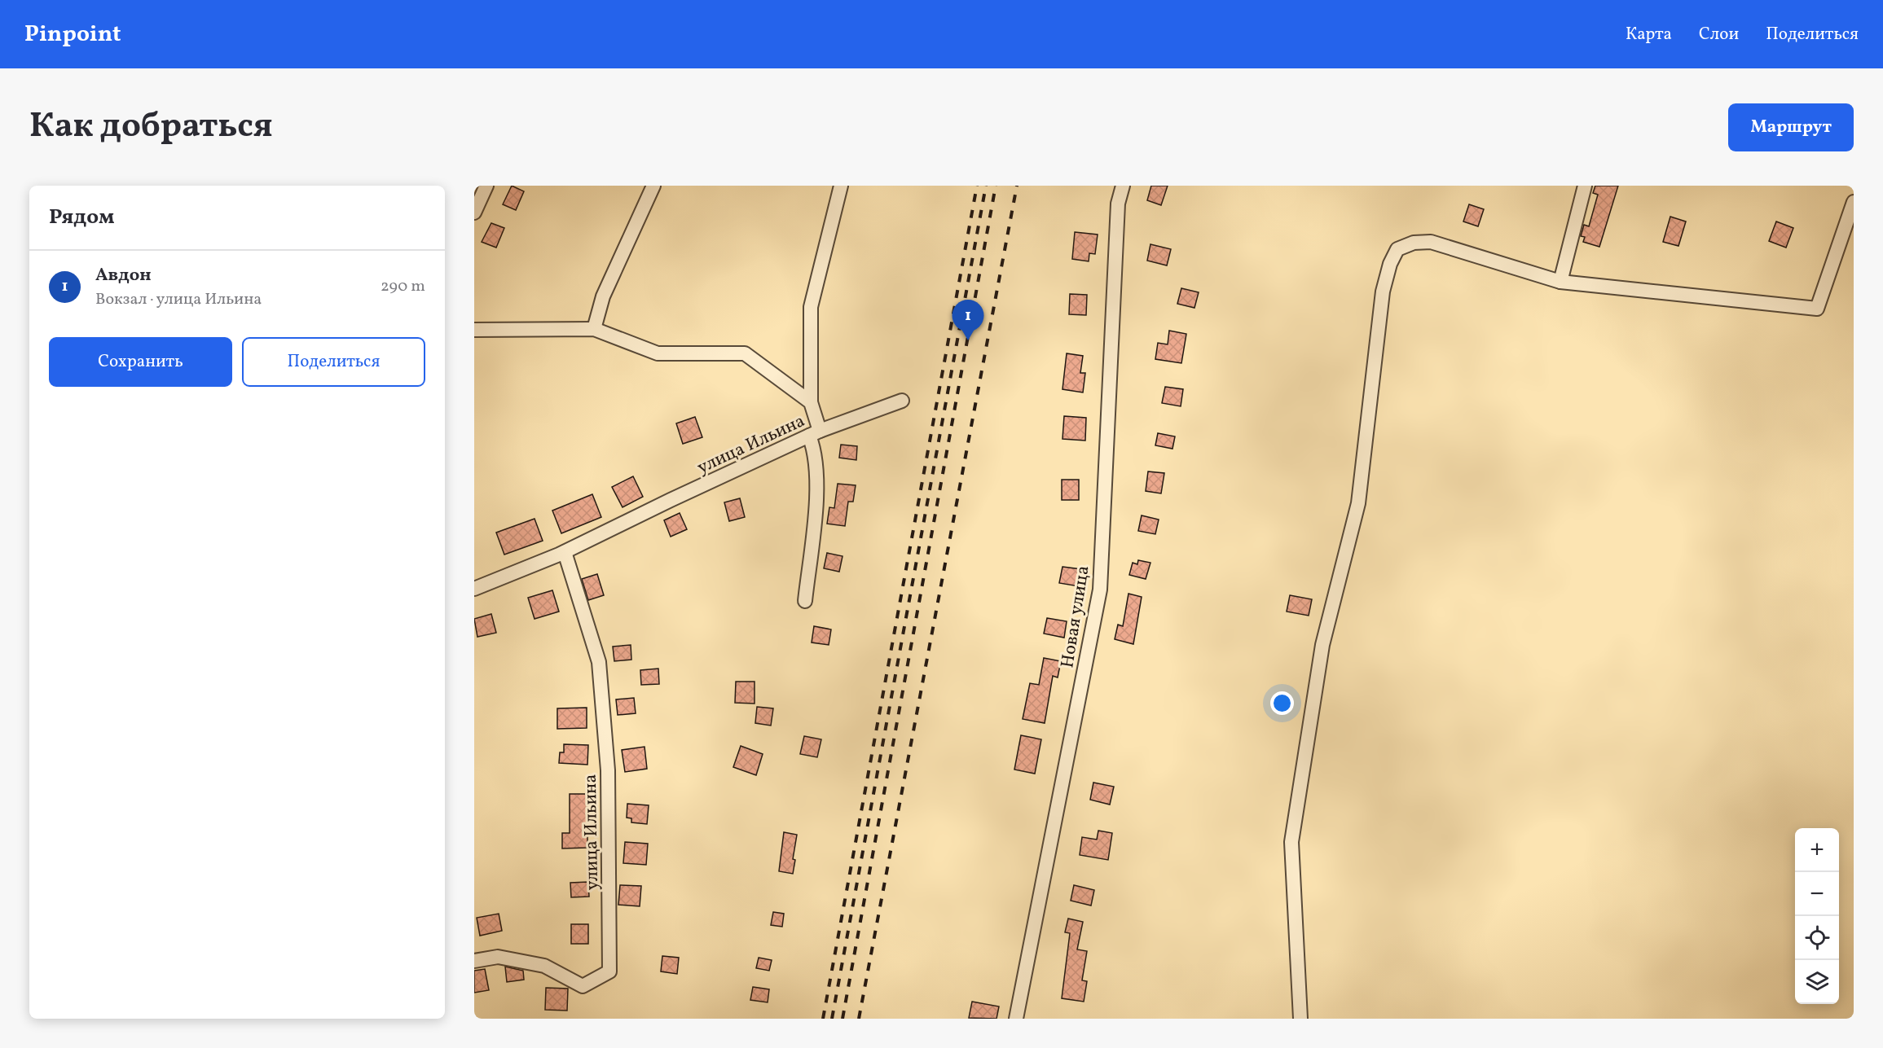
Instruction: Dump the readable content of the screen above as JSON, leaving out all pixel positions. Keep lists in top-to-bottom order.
{
  "streets": {
    "street": ["улица Ильина", "Новая улица"]
  },
  "page": {
    "header": "Pinpoint",
    "nav": ["Карта", "Слои", "Поделиться"],
    "title": "Как добраться",
    "buttons": [
      "Маршрут",
      ["Сохранить", "Поделиться"]
    ],
    "heading": "Рядом",
    "list": [
      {
        "mark": "1",
        "name": "Авдон",
        "note": "Вокзал · улица Ильина",
        "value": "290 m"
      }
    ],
    "pins": "1",
    "map_buttons": ["+", "−"]
  }
}
